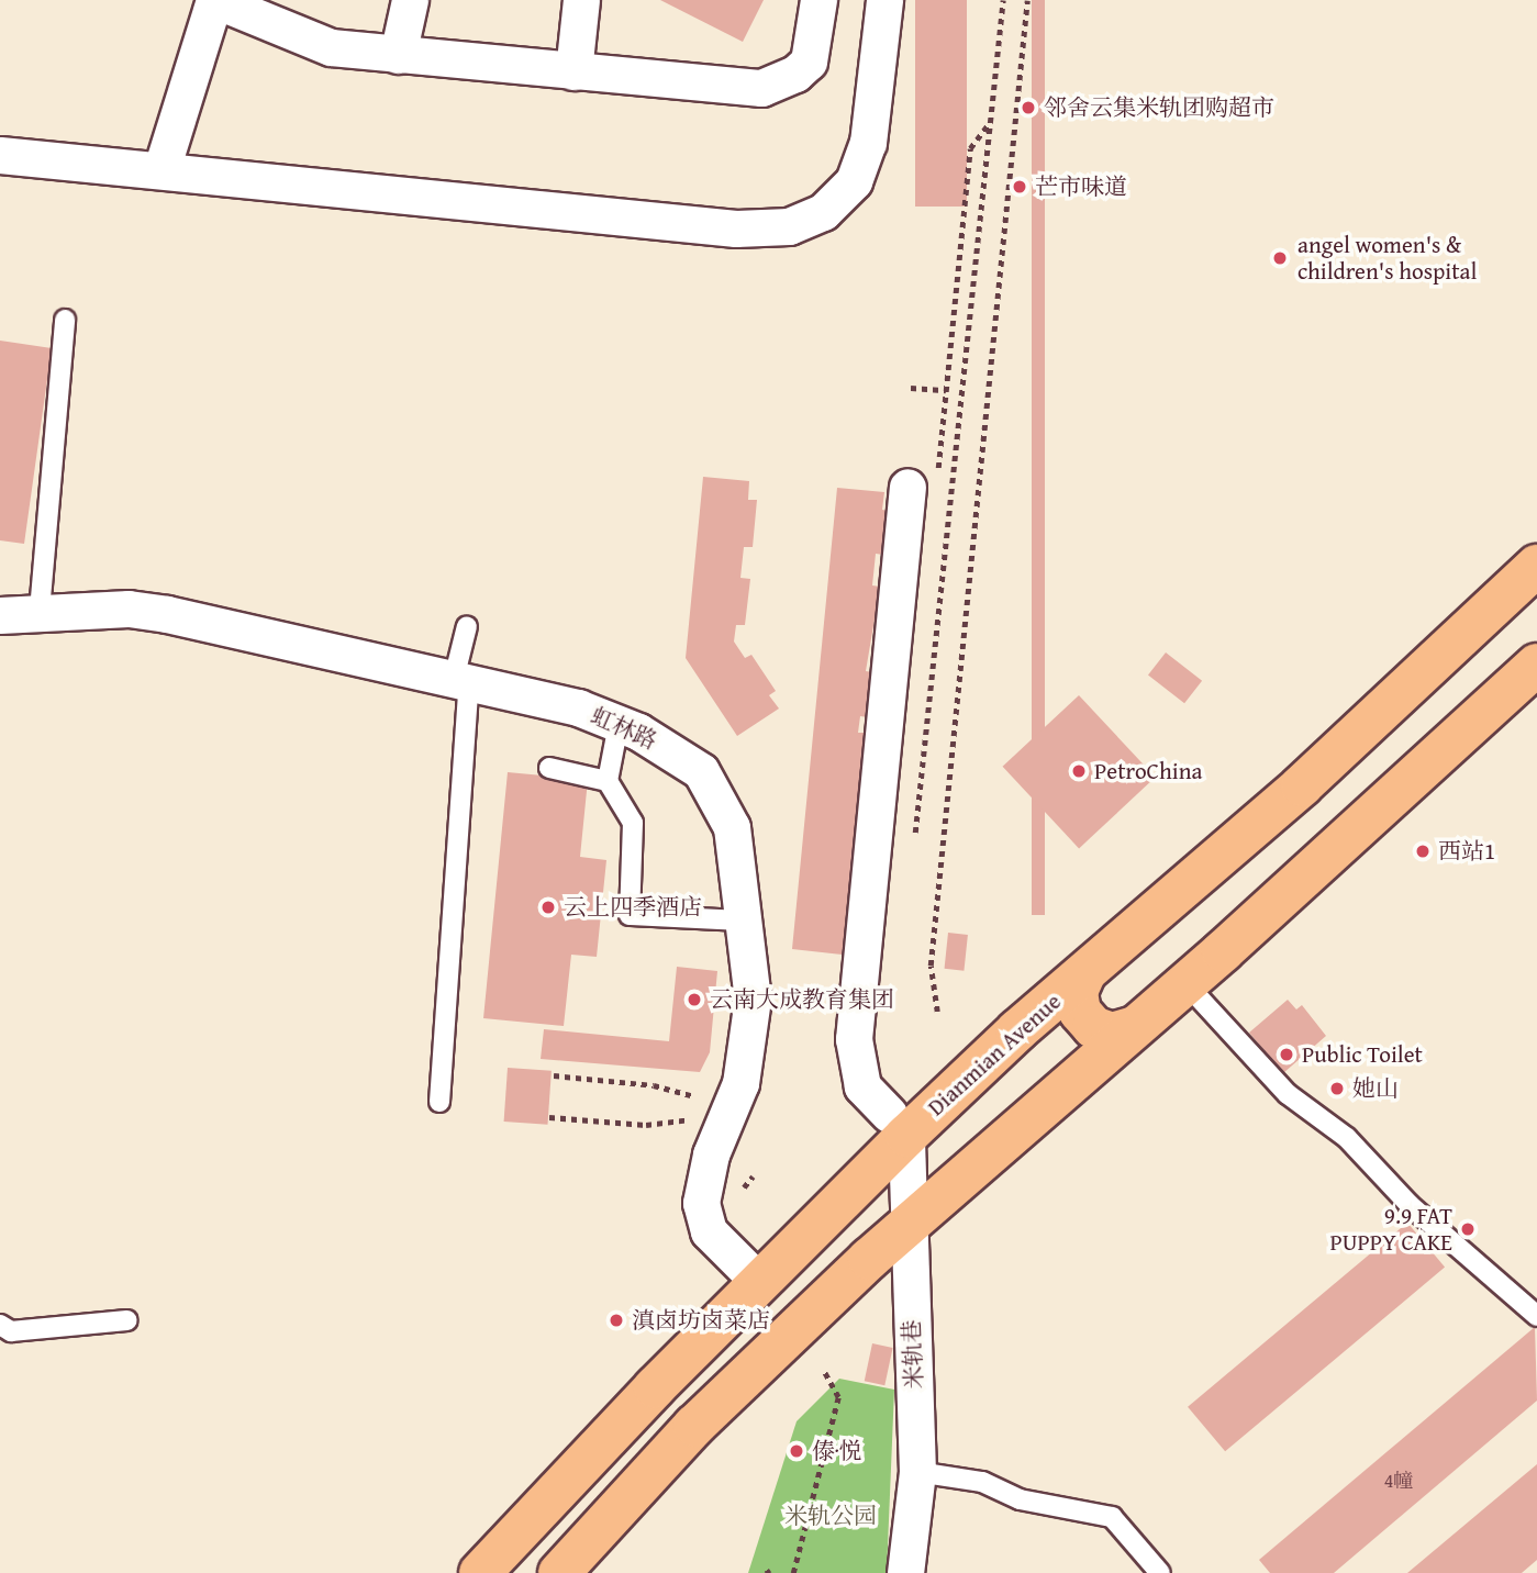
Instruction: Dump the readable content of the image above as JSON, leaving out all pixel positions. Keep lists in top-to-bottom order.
{
  "streets": {
    "main road": ["Dianmian Avenue"],
    "street": ["虹林路", "米轨巷"]
  },
  "crossings": [
    ["虹林路", "Dianmian Avenue"],
    ["Dianmian Avenue", "米轨巷"]
  ],
  "parks": ["米轨公园"],
  "places": [
    "邻舍云集米轨团购超市",
    "芒市味道",
    "angel women's & children's hospital",
    "PetroChina",
    "西站1",
    "云上四季酒店",
    "云南大成教育集团",
    "Public Toilet",
    "她山",
    "9.9 FAT PUPPY CAKE",
    "滇卤坊卤菜店",
    "傣·悦"
  ],
  "house_numbers": ["4幢"]
}
